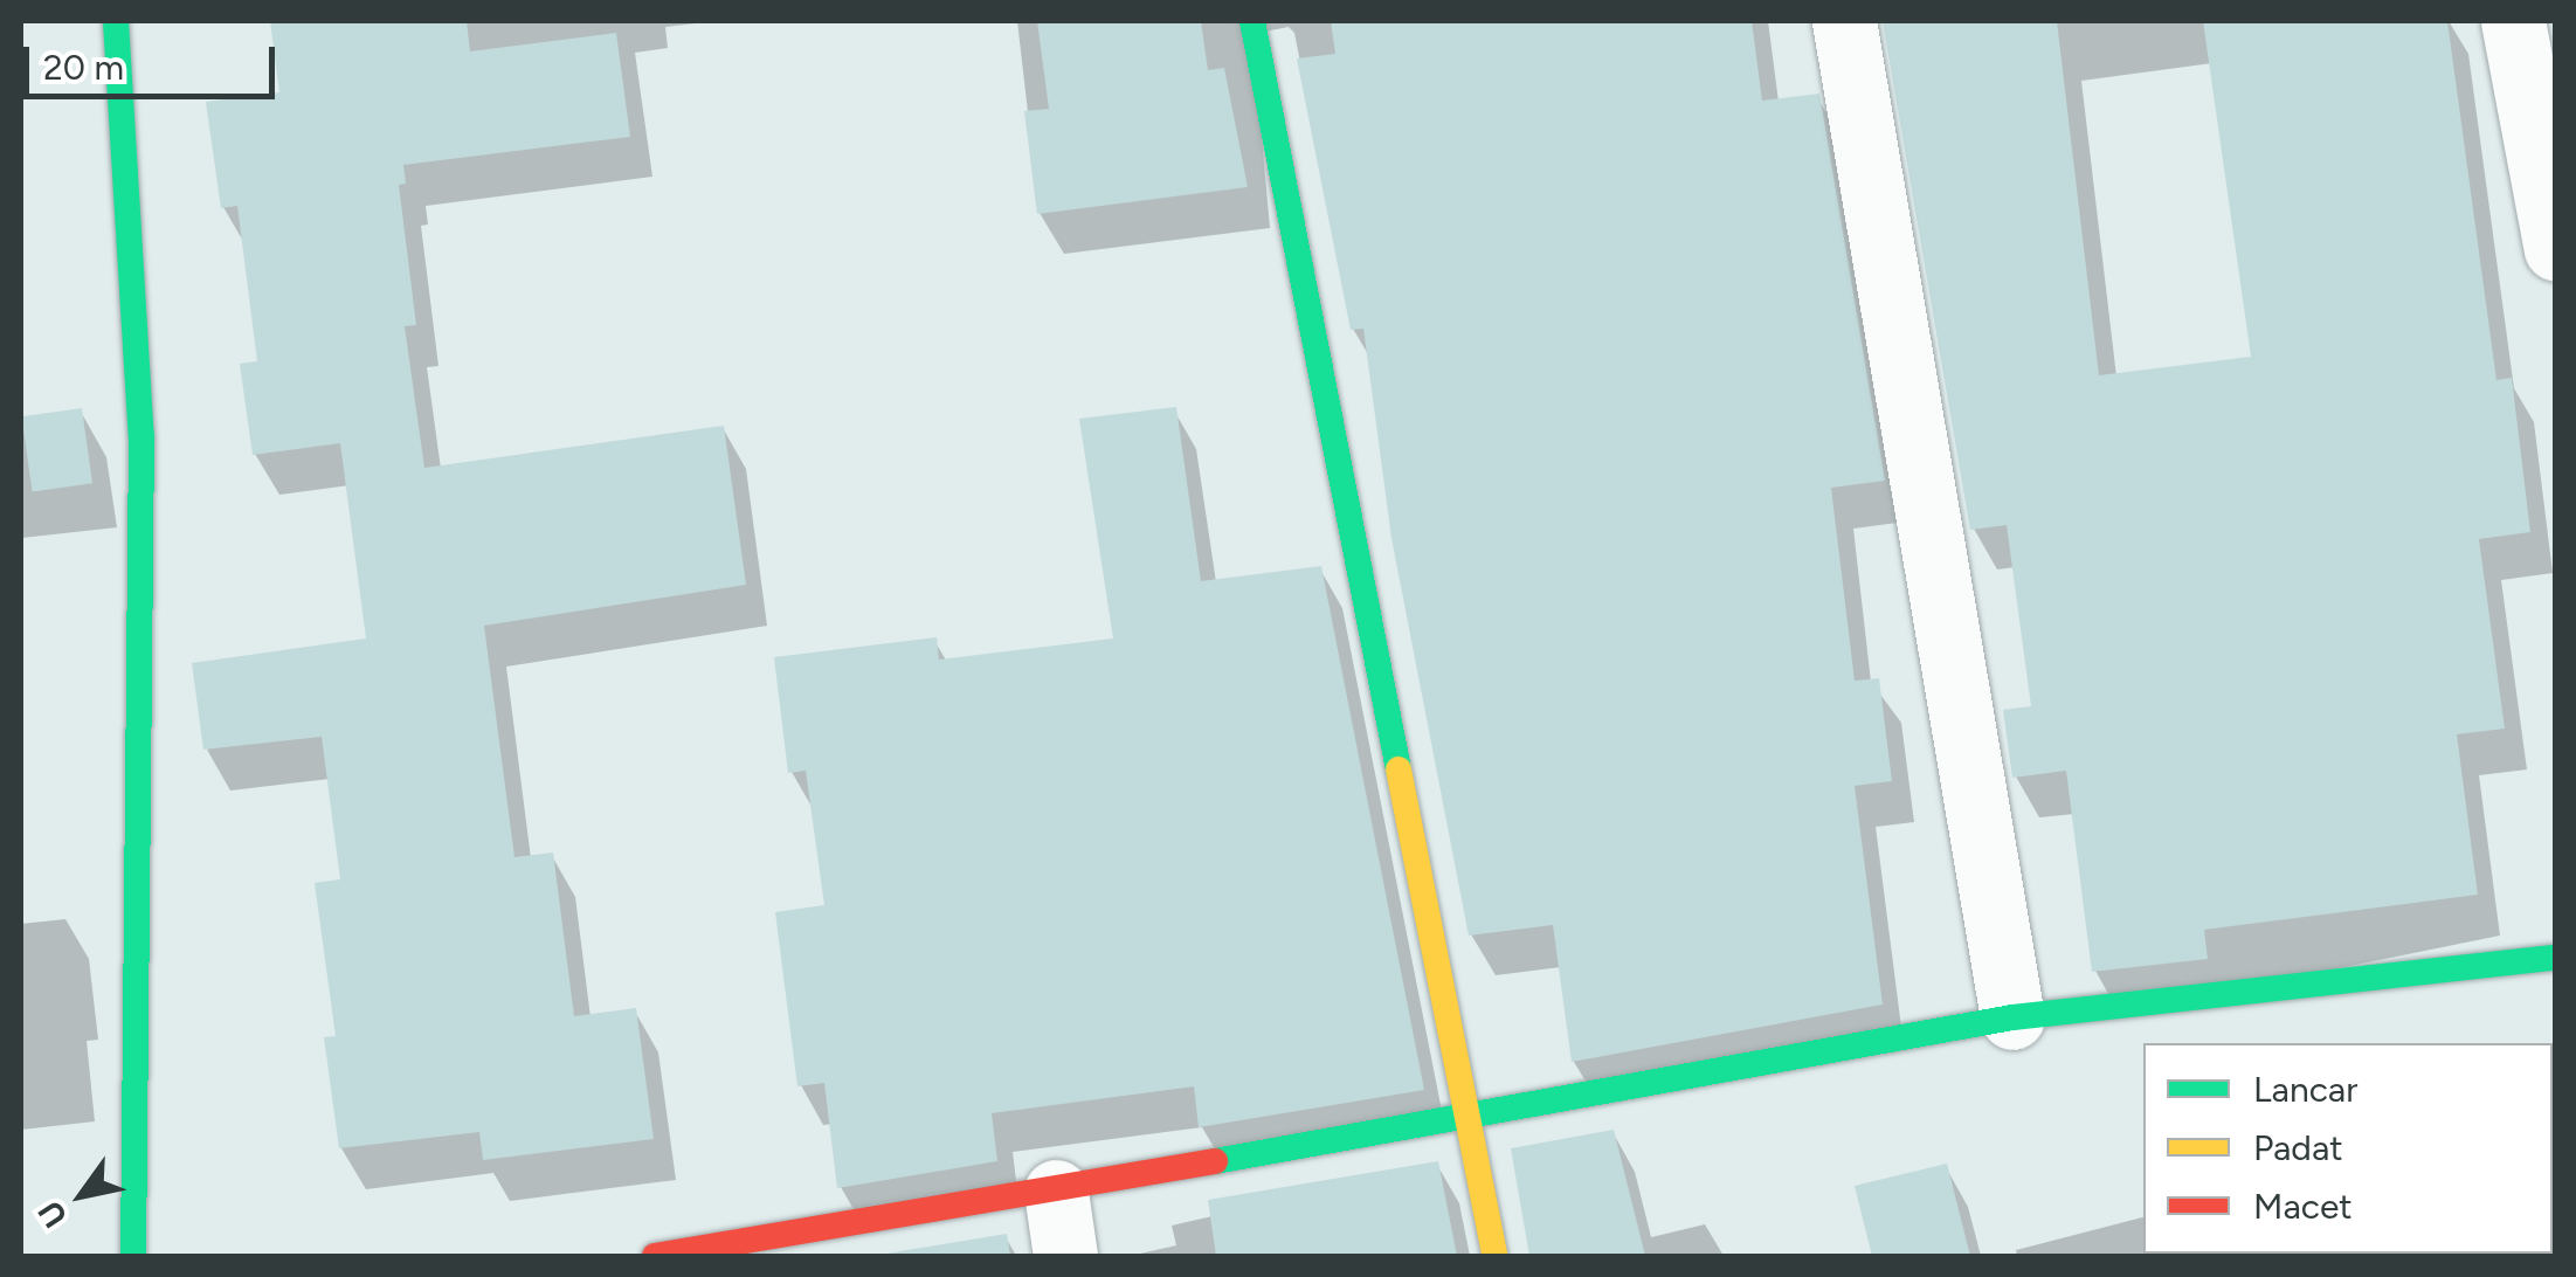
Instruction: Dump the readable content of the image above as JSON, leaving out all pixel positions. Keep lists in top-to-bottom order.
{
  "legend": ["Lancar", "Padat", "Macet"],
  "scale_bar": "20 m",
  "north": "bottom left"
}
